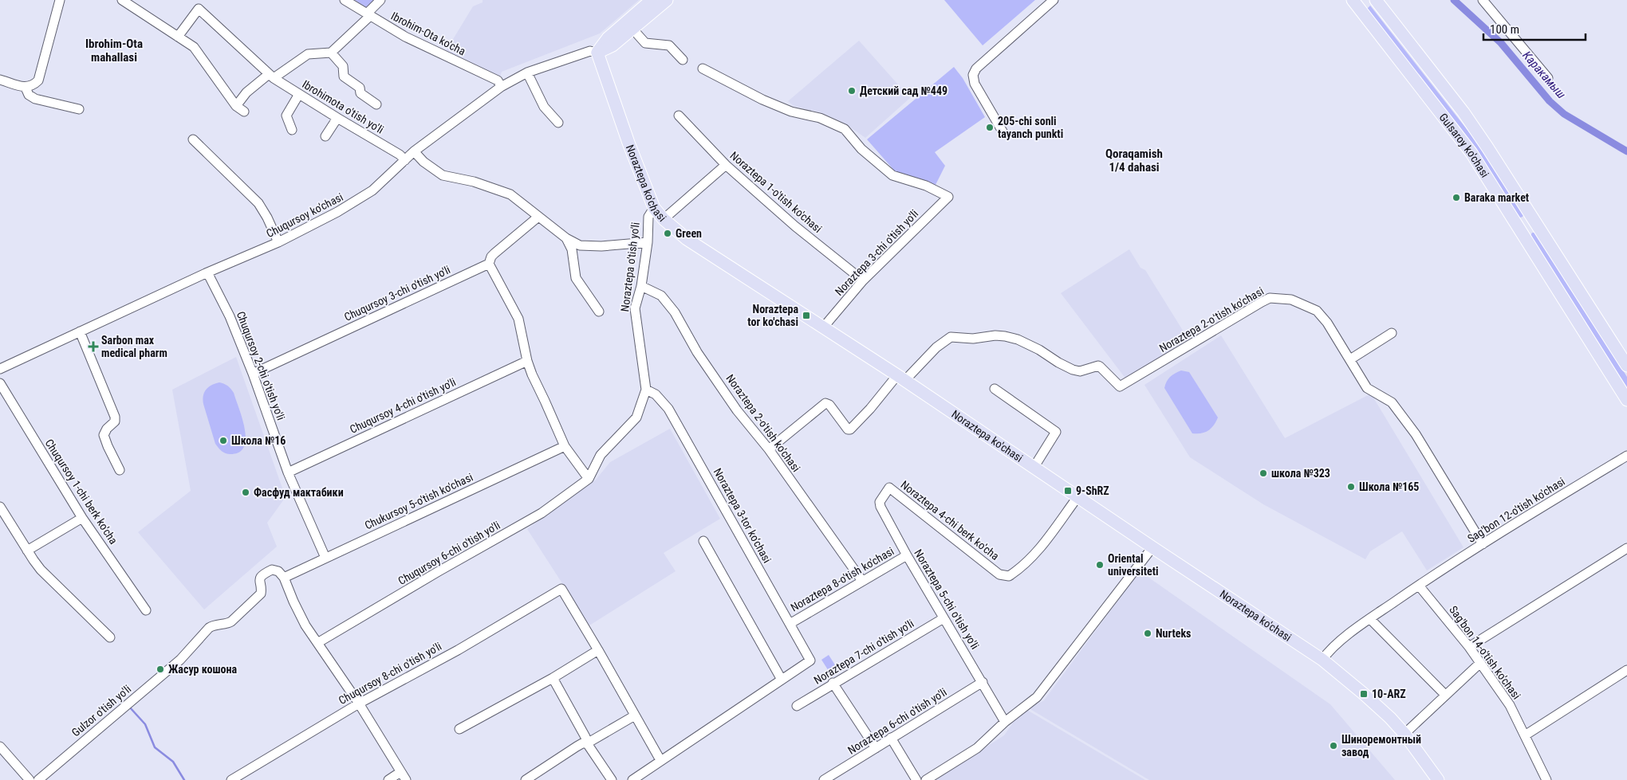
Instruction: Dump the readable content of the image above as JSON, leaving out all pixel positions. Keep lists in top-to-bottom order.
{
  "streets": {
    "main road": ["Gulsaroy ko'chasi", "Noraztepa ko'chasi"],
    "street": [
      "Ibrohim-Ota ko'cha",
      "Ibrohimota o'tish yo'li",
      "Noraztepa 1-o'tish ko'chasi",
      "Chuqursoy ko'chasi",
      "Noraztepa 3-chi o'tish yo'li",
      "Noraztepa o'tish yo'li",
      "Chuqursoy 3-chi o'tish yo'li",
      "Noraztepa 2-oʻtish ko'chasi",
      "Chuqursoy 2-chi o'tish yo'li",
      "Chuqursoy 4-chi o'tish yo'li",
      "Noraztepa 2-o'tish ko'chasi",
      "Chuqursoy 1-chi berk ko'cha",
      "Chukursoy 5-o'tish ko'chasi",
      "Sag'bon 12-o'tish ko'chasi",
      "Noraztepa 3-tor ko‘chasi",
      "Noraztepa 4-chi berk ko'cha",
      "Chuqursoy 6-chi o'tish yo'li",
      "Noraztepa 8-o'tish ko'chasi",
      "Noraztepa 5-chi o'tish yo'li",
      "Noraztepa 7-chi o'tish yo'li",
      "Sag'bon 14-o'tish ko'chasi",
      "Chuqursoy 8-chi o'tish yo'li",
      "Gulzor o'tish yo'li",
      "Noraztepa 6-chi o'tish yo'li"
    ]
  },
  "crossings": [
    ["Ibrohim-Ota ko'cha", "Chuqursoy ko'chasi"],
    ["Ibrohimota o'tish yo'li", "Chuqursoy ko'chasi"],
    ["Noraztepa ko'chasi", "Chuqursoy ko'chasi"],
    ["Noraztepa ko'chasi", "Noraztepa 3-chi o'tish yo'li"],
    ["Noraztepa ko'chasi", "Noraztepa o'tish yo'li"],
    ["Noraztepa ko'chasi", "Noraztepa 2-oʻtish ko'chasi"],
    ["Noraztepa ko'chasi", "Sag'bon 12-o'tish ko'chasi"],
    ["Noraztepa ko'chasi", "Noraztepa 4-chi berk ko'cha"],
    ["Noraztepa 1-o'tish ko'chasi", "Noraztepa 3-chi o'tish yo'li"],
    ["Chuqursoy ko'chasi", "Chuqursoy 2-chi o'tish yo'li"],
    ["Noraztepa o'tish yo'li", "Noraztepa 2-o'tish ko'chasi"],
    ["Noraztepa o'tish yo'li", "Noraztepa 3-tor ko‘chasi"],
    ["Noraztepa o'tish yo'li", "Chuqursoy 6-chi o'tish yo'li"],
    ["Chuqursoy 3-chi o'tish yo'li", "Chuqursoy 2-chi o'tish yo'li"],
    ["Noraztepa 2-oʻtish ko'chasi", "Sag'bon 12-o'tish ko'chasi"],
    ["Chuqursoy 2-chi o'tish yo'li", "Chuqursoy 4-chi o'tish yo'li"],
    ["Chuqursoy 2-chi o'tish yo'li", "Chukursoy 5-o'tish ko'chasi"],
    ["Noraztepa 2-o'tish ko'chasi", "Noraztepa 8-o'tish ko'chasi"],
    ["Chukursoy 5-o'tish ko'chasi", "Gulzor o'tish yo'li"],
    ["Sag'bon 12-o'tish ko'chasi", "Sag'bon 14-o'tish ko'chasi"],
    ["Noraztepa 3-tor ko‘chasi", "Noraztepa 8-o'tish ko'chasi"],
    ["Noraztepa 4-chi berk ko'cha", "Noraztepa 5-chi o'tish yo'li"],
    ["Noraztepa 8-o'tish ko'chasi", "Noraztepa 5-chi o'tish yo'li"],
    ["Noraztepa 5-chi o'tish yo'li", "Noraztepa 7-chi o'tish yo'li"],
    ["Noraztepa 5-chi o'tish yo'li", "Noraztepa 6-chi o'tish yo'li"]
  ],
  "districts": ["Ibrohim-Ota mahallasi", "Qoraqamish 1/4 dahasi"],
  "water": ["Каракамыш"],
  "places": {
    "other": [
      "Детский сад №449",
      "205-chi sonli tayanch punkti",
      "Baraka market",
      "Green",
      "Школа №16",
      "школа №323",
      "Школа №165",
      "Фасфуд мактабики",
      "Oriental universiteti",
      "Nurteks",
      "Жасур кошона",
      "Шиноремонтный завод"
    ],
    "transit": ["Noraztepa tor ko'chasi", "9-ShRZ", "10-ARZ"],
    "health": ["Sarbon max medical pharm"]
  },
  "scale_bar": "100 m"
}
